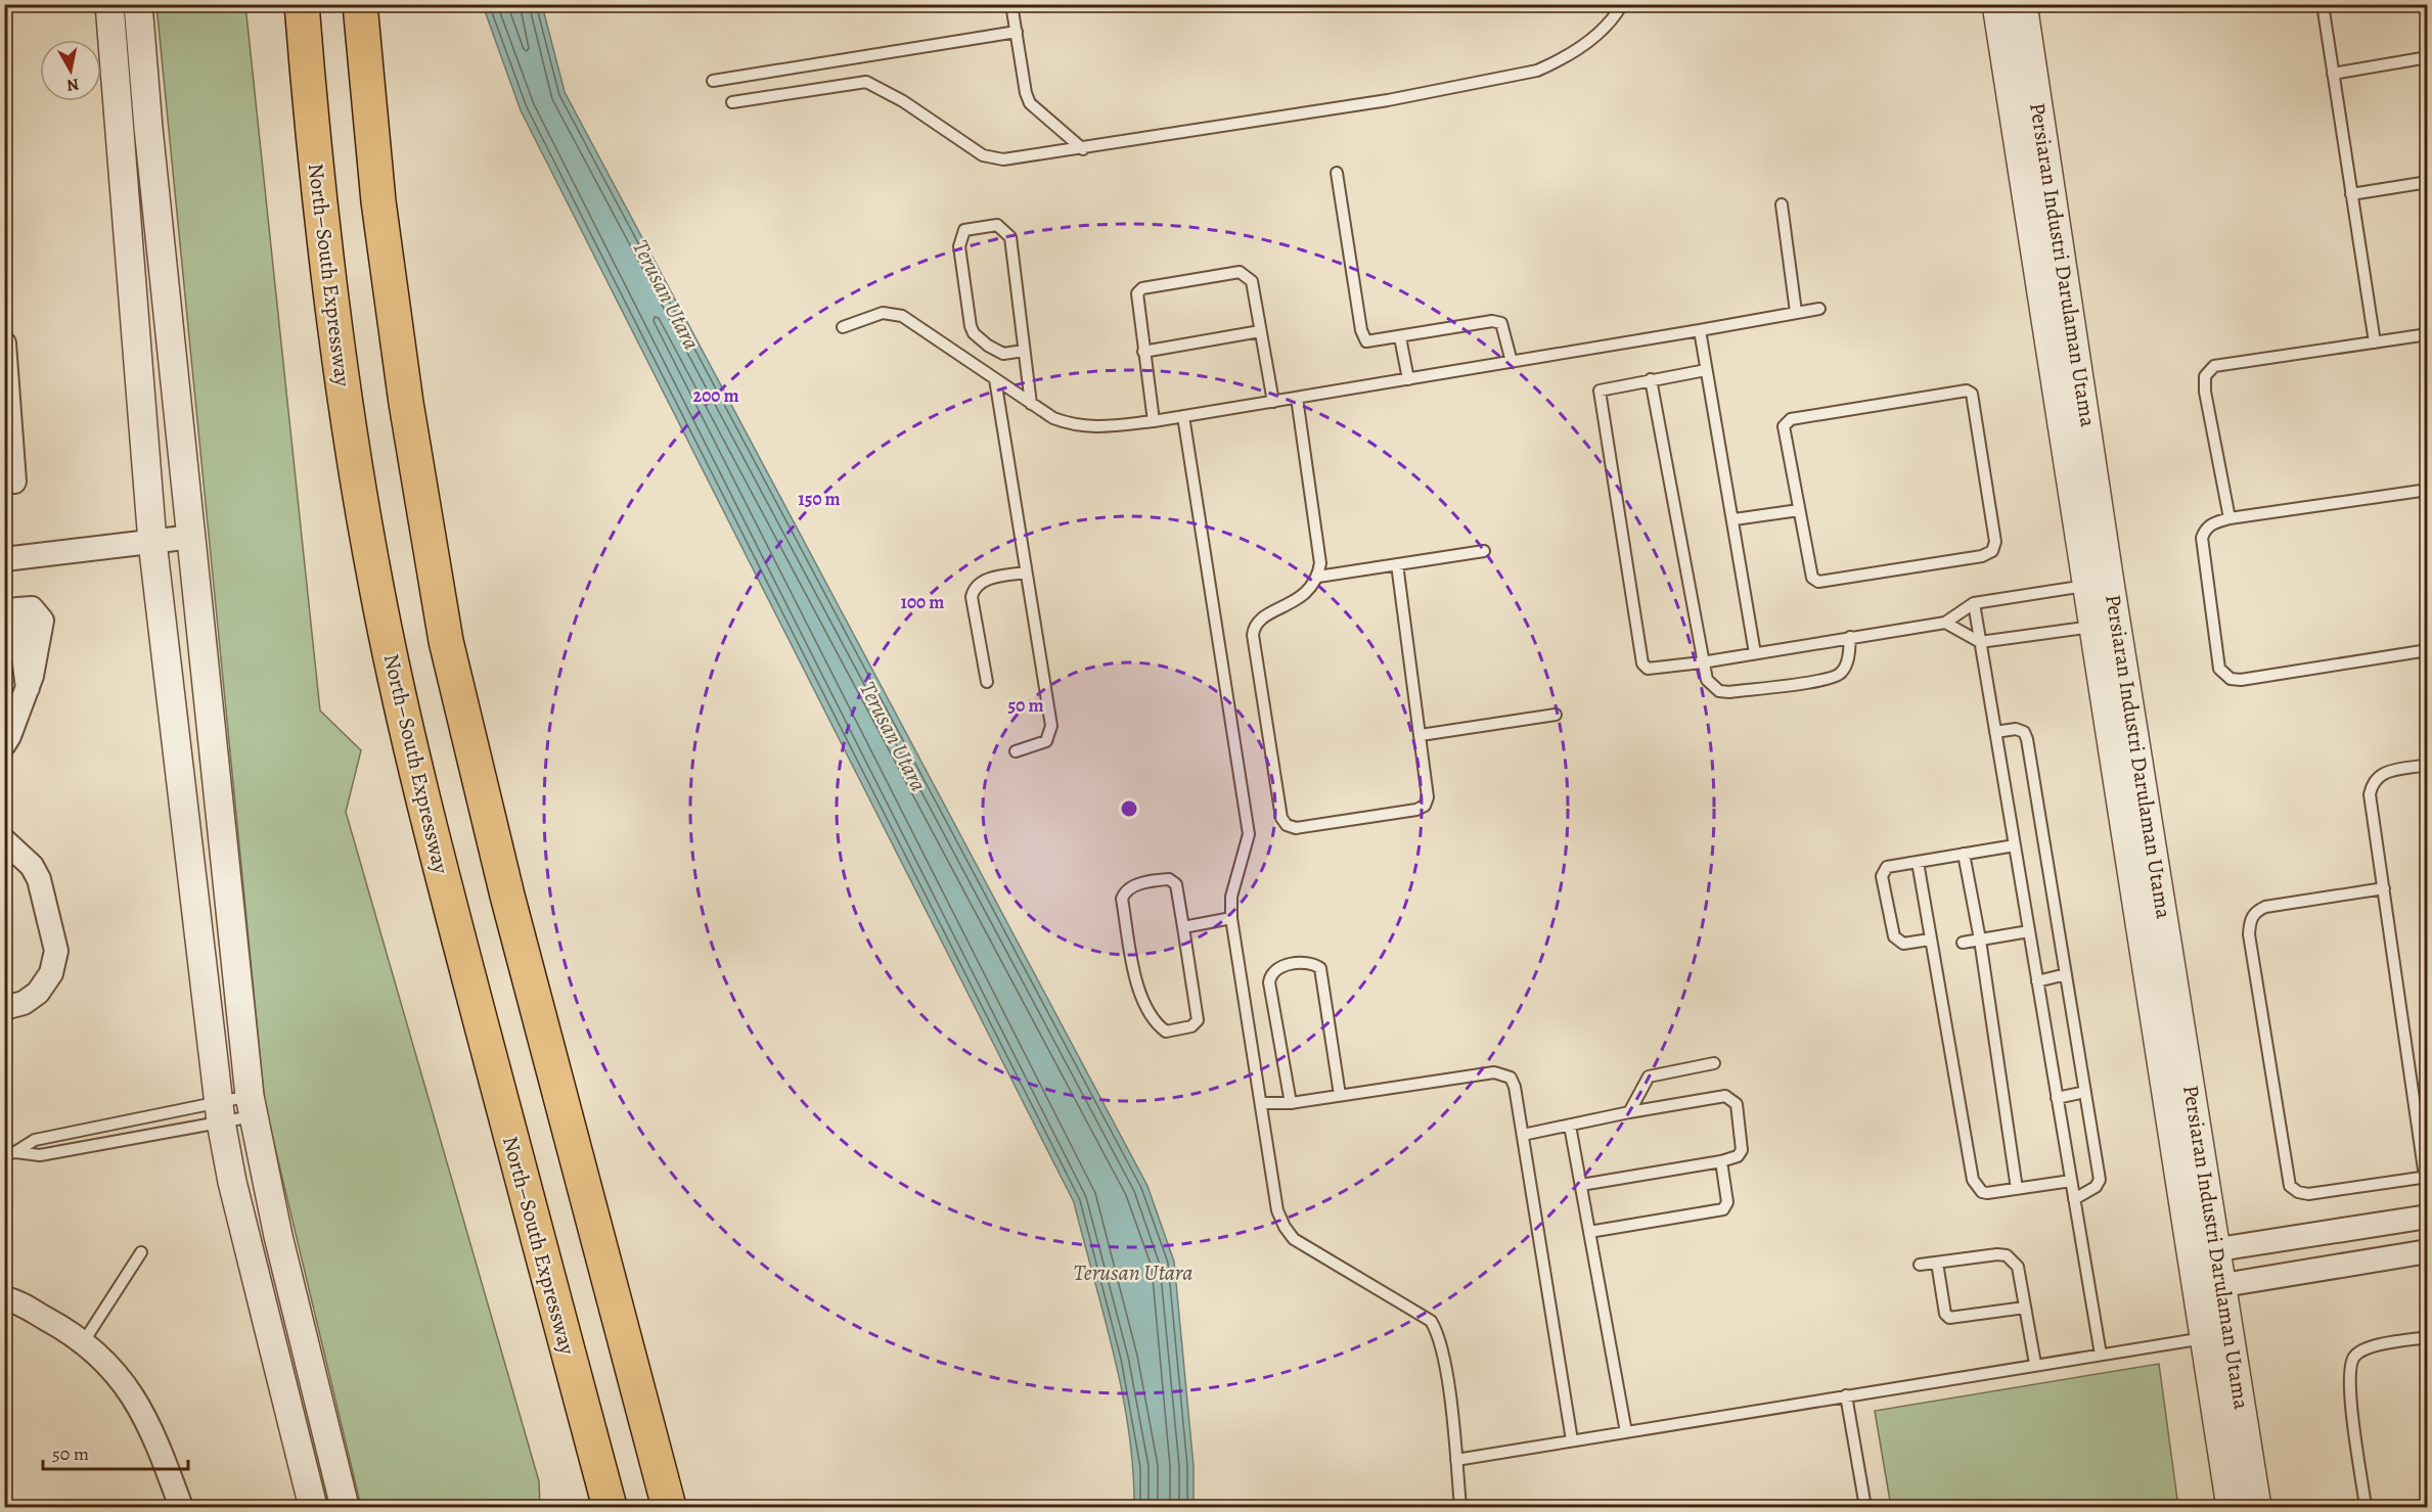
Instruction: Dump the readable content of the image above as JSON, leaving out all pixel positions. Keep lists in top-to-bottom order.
{
  "streets": {
    "highway": ["North–South Expressway"],
    "street": ["Persiaran Industri Darulaman Utama"]
  },
  "water": ["Terusan Utara"],
  "scale_bar": "50 m",
  "north": "bottom",
  "rings": [
    "200 m",
    "150 m",
    "100 m",
    "50 m"
  ]
}
